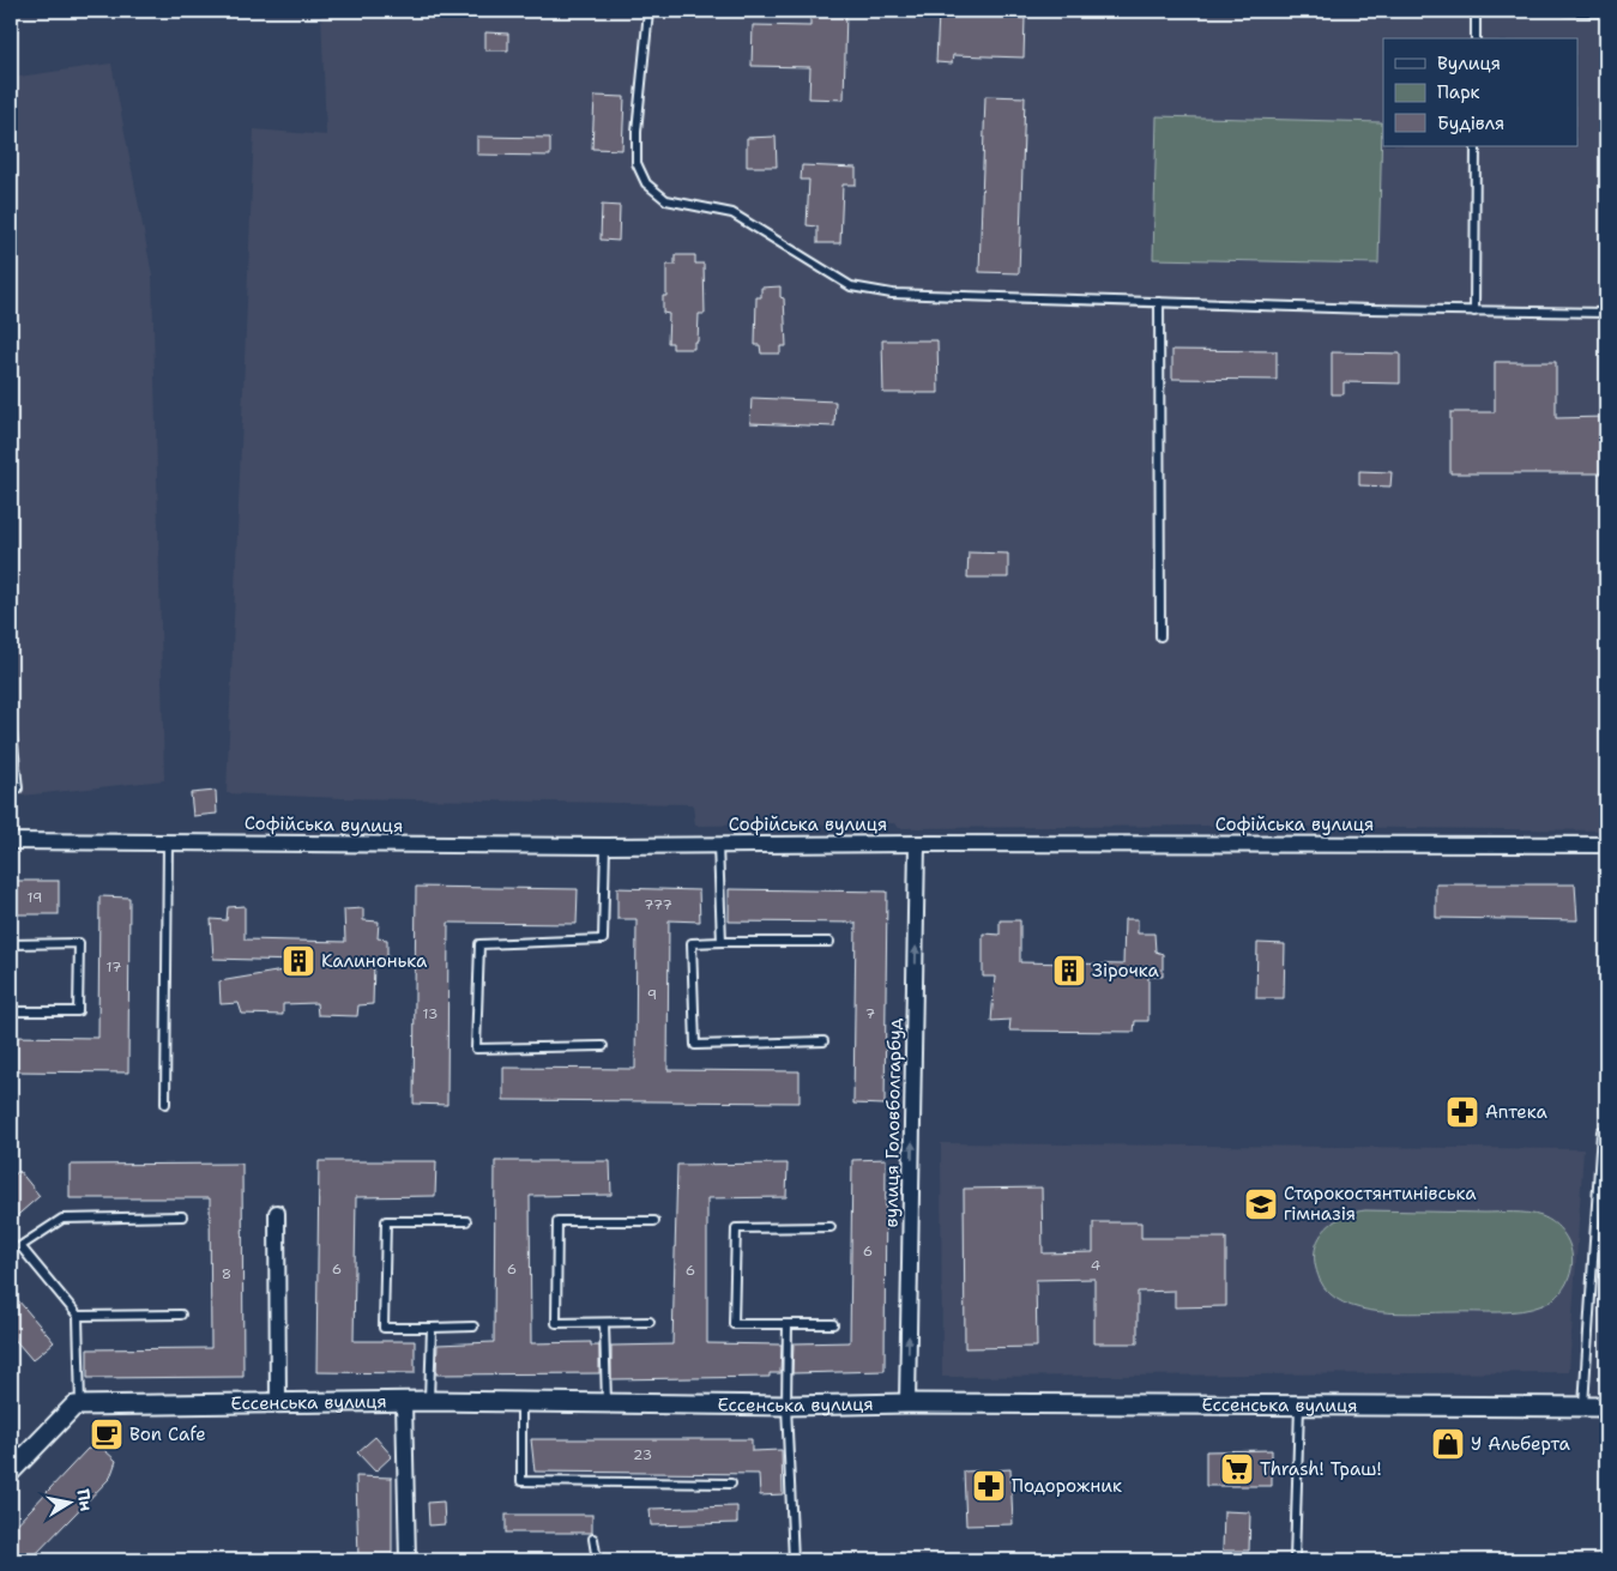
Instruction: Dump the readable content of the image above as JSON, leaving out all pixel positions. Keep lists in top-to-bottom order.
{
  "streets": {
    "street": ["Софійська вулиця", "вулиця Головболгарбуд", "Ессенська вулиця"]
  },
  "crossings": [
    ["Софійська вулиця", "вулиця Головболгарбуд"],
    ["вулиця Головболгарбуд", "Ессенська вулиця"]
  ],
  "one_way": ["вулиця Головболгарбуд"],
  "places": {
    "building": ["Калинонька", "Зірочка"],
    "pharmacy": ["Аптека", "Подорожник"],
    "school or university": ["Старокостянтинівська гімназія"],
    "cafe": ["Bon Cafe"],
    "shop": ["У Альберта"],
    "supermarket": ["Thrash! Траш!"]
  },
  "house_numbers": [
    "19",
    "777",
    "17",
    "9",
    "13",
    "7",
    "6",
    "4",
    "6",
    "6",
    "6",
    "8",
    "23"
  ],
  "legend": ["Вулиця", "Парк", "Будівля"],
  "north": "right"
}
